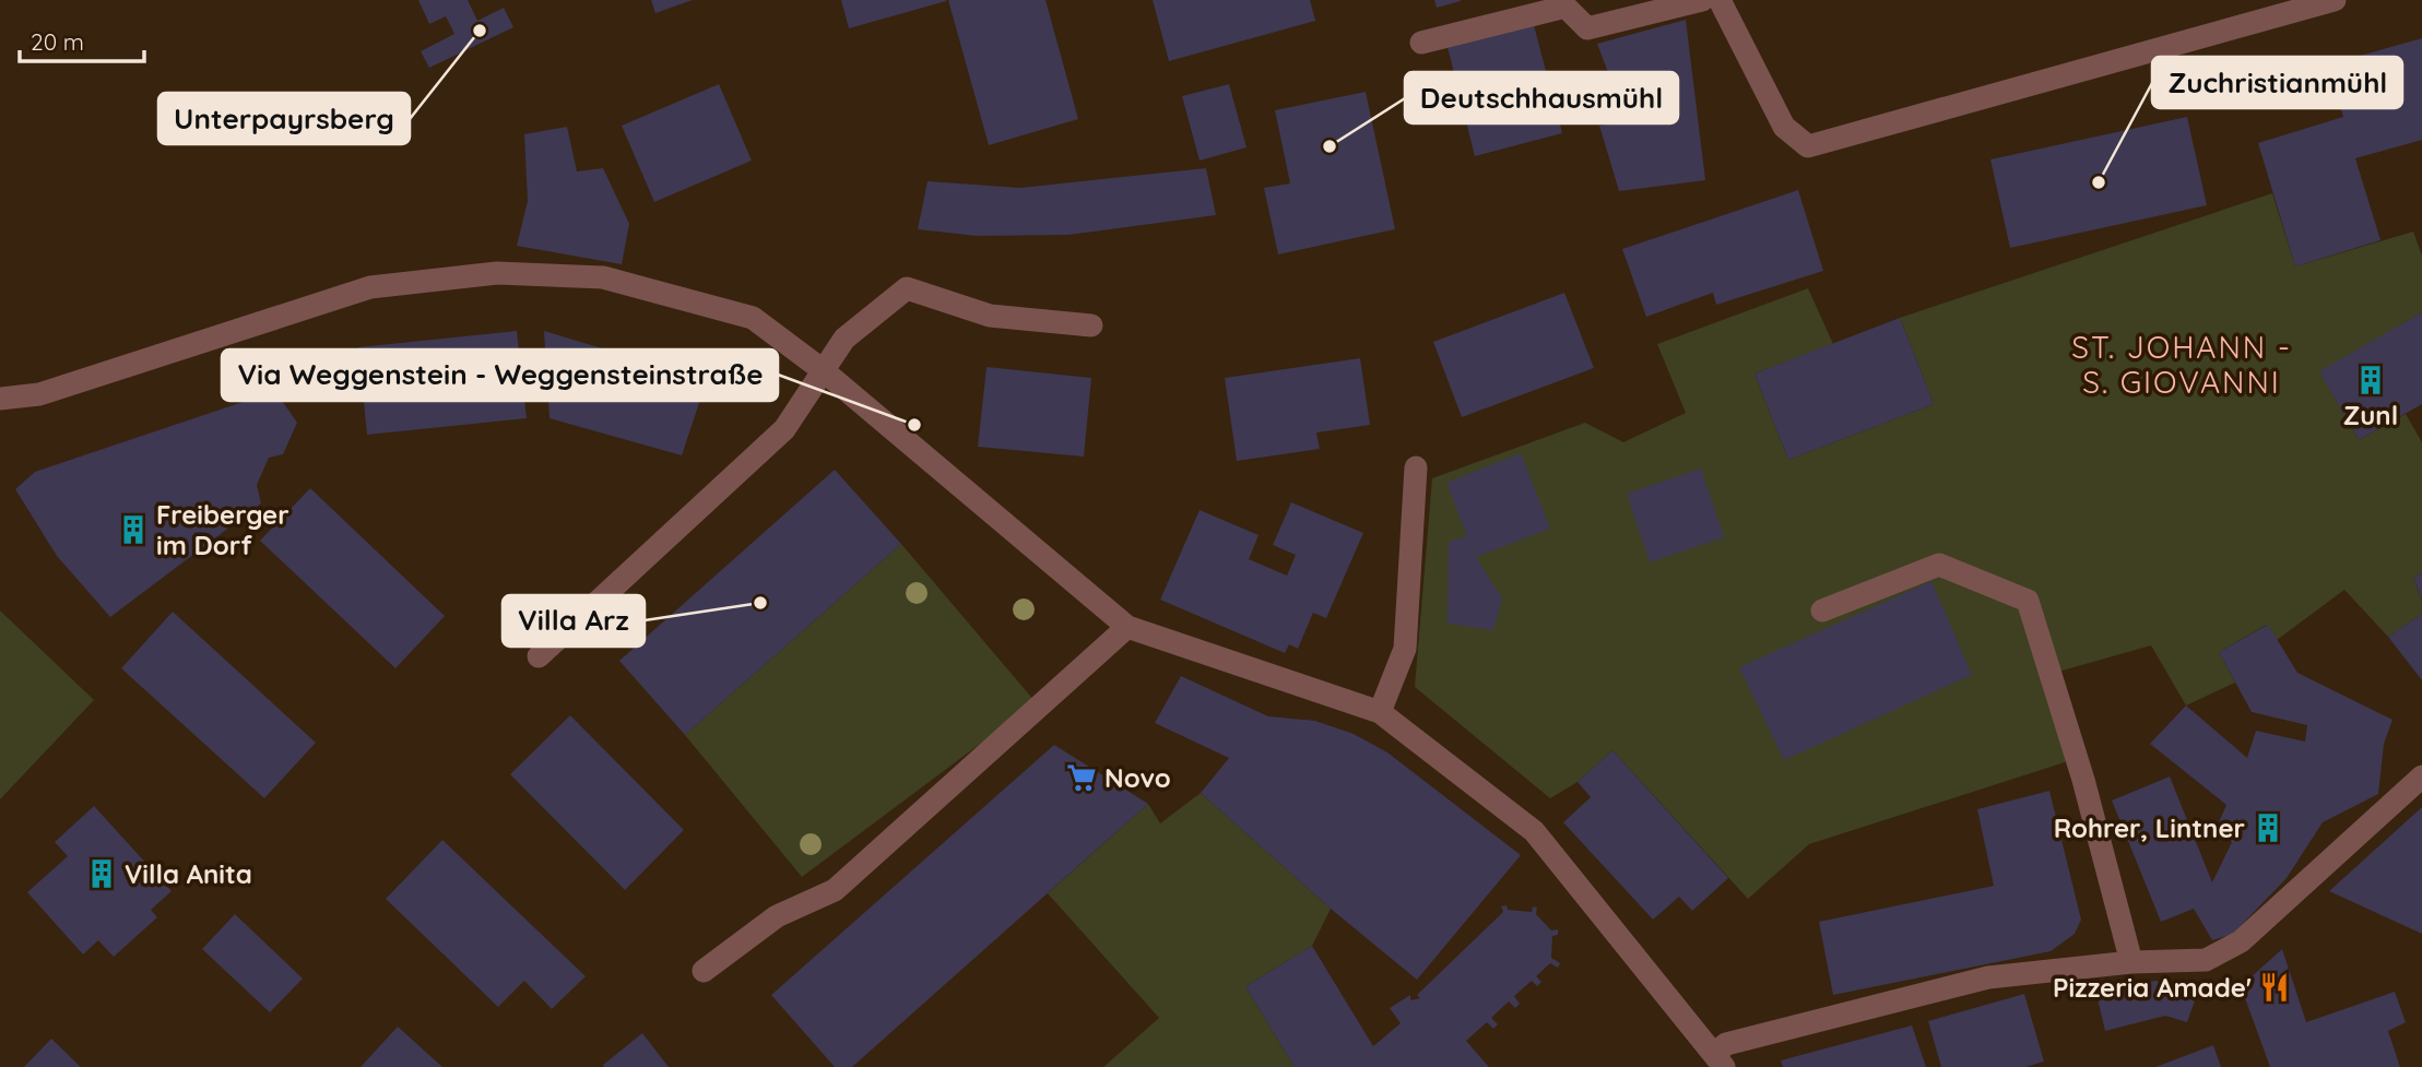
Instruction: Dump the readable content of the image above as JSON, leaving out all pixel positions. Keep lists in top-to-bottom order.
{
  "districts": ["ST. JOHANN - S. GIOVANNI"],
  "places": {
    "other": [
      "Unterpayrsberg",
      "Deutschhausmühl",
      "Zuchristianmühl",
      "Via Weggenstein - Weggensteinstraße",
      "Villa Arz"
    ],
    "building": [
      "Zunl",
      "Freiberger im Dorf",
      "Rohrer, Lintner",
      "Villa Anita"
    ],
    "supermarket": ["Novo"],
    "restaurant": ["Pizzeria Amade'"]
  },
  "scale_bar": "20 m"
}
